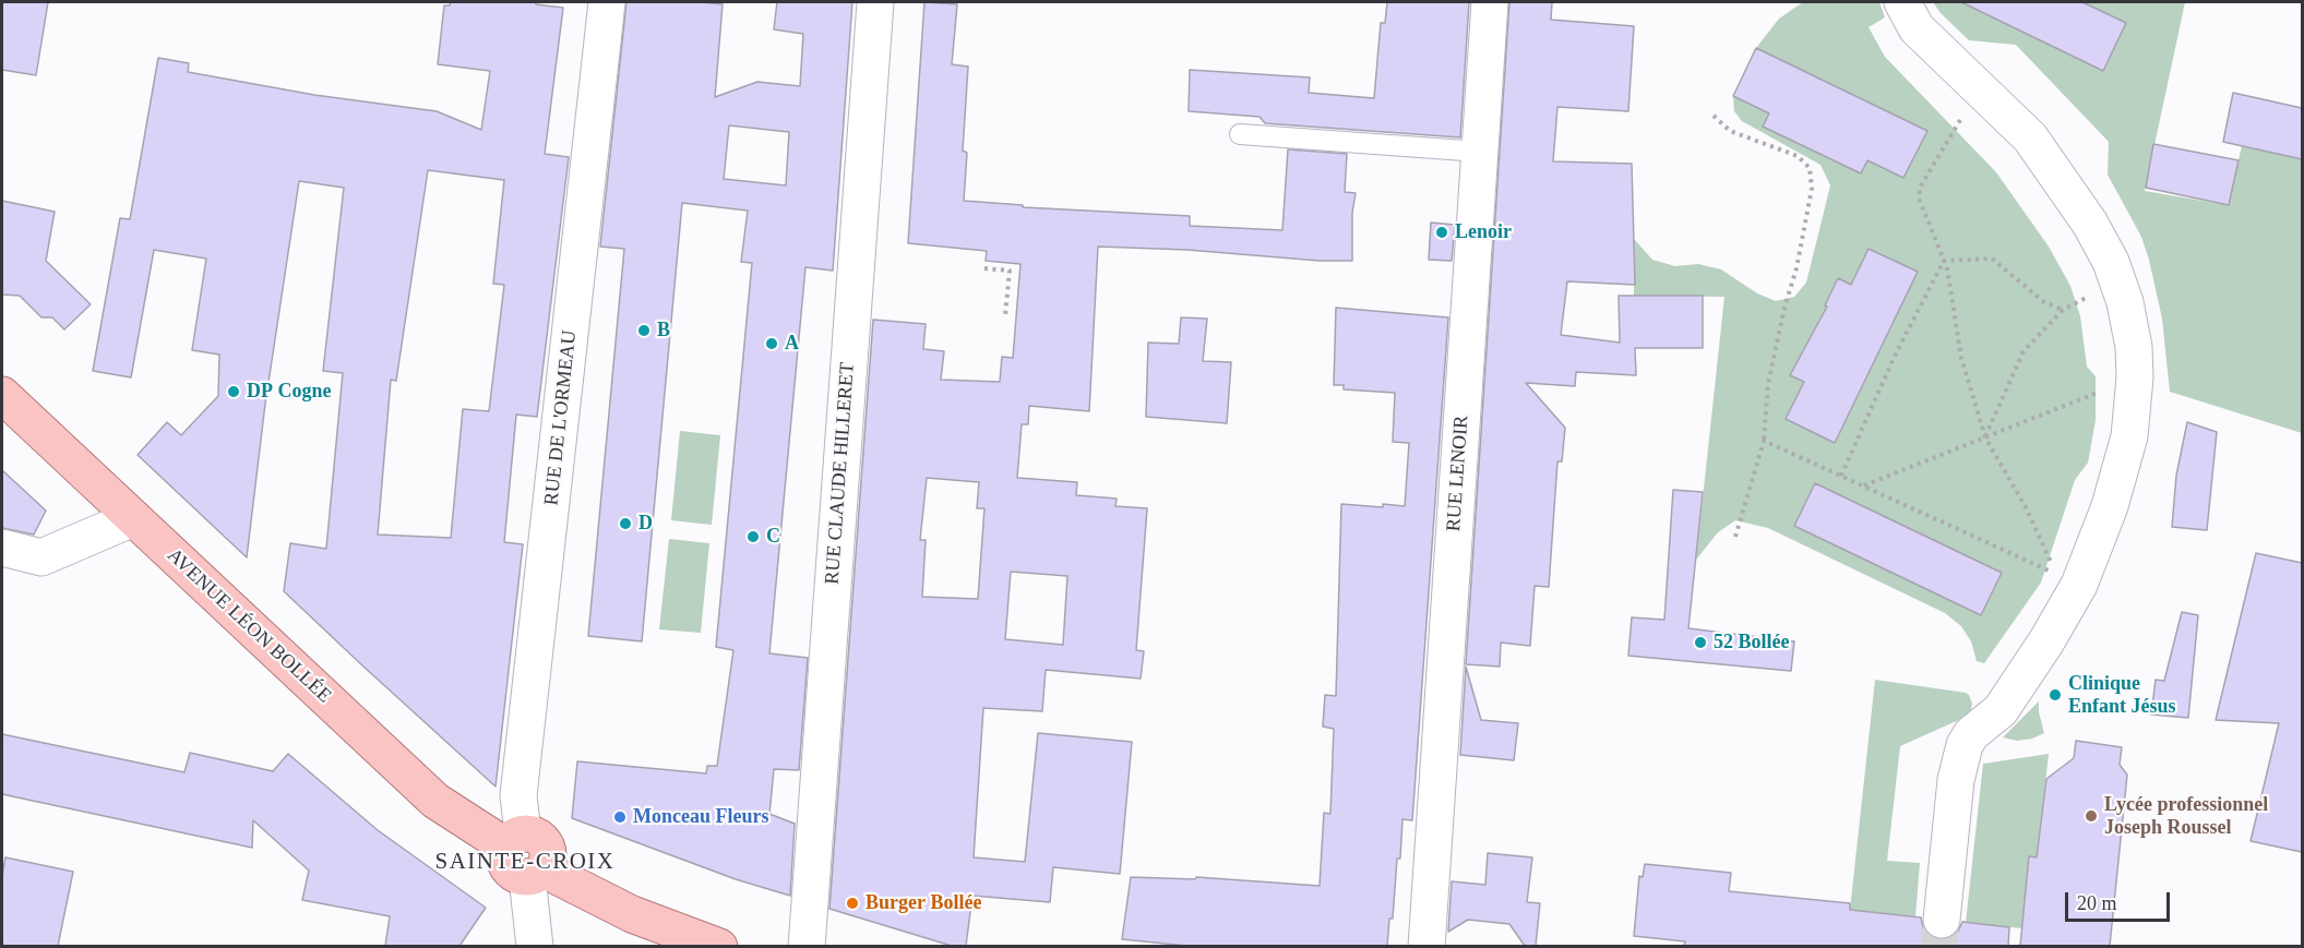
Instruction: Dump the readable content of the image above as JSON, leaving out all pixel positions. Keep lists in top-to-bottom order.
{
  "streets": {
    "main road": ["AVENUE LÉON BOLLÉE"],
    "street": ["RUE DE L'ORMEAU", "RUE CLAUDE HILLERET", "RUE LENOIR"]
  },
  "crossings": [
    ["RUE DE L'ORMEAU", "AVENUE LÉON BOLLÉE"]
  ],
  "districts": ["SAINTE-CROIX"],
  "places": [
    "Lenoir",
    "B",
    "A",
    "DP Cogne",
    "D",
    "C",
    "52 Bollée",
    "Clinique Enfant Jésus",
    "Lycée professionnel Joseph Roussel",
    "Monceau Fleurs",
    "Burger Bollée"
  ],
  "scale_bar": "20 m"
}
